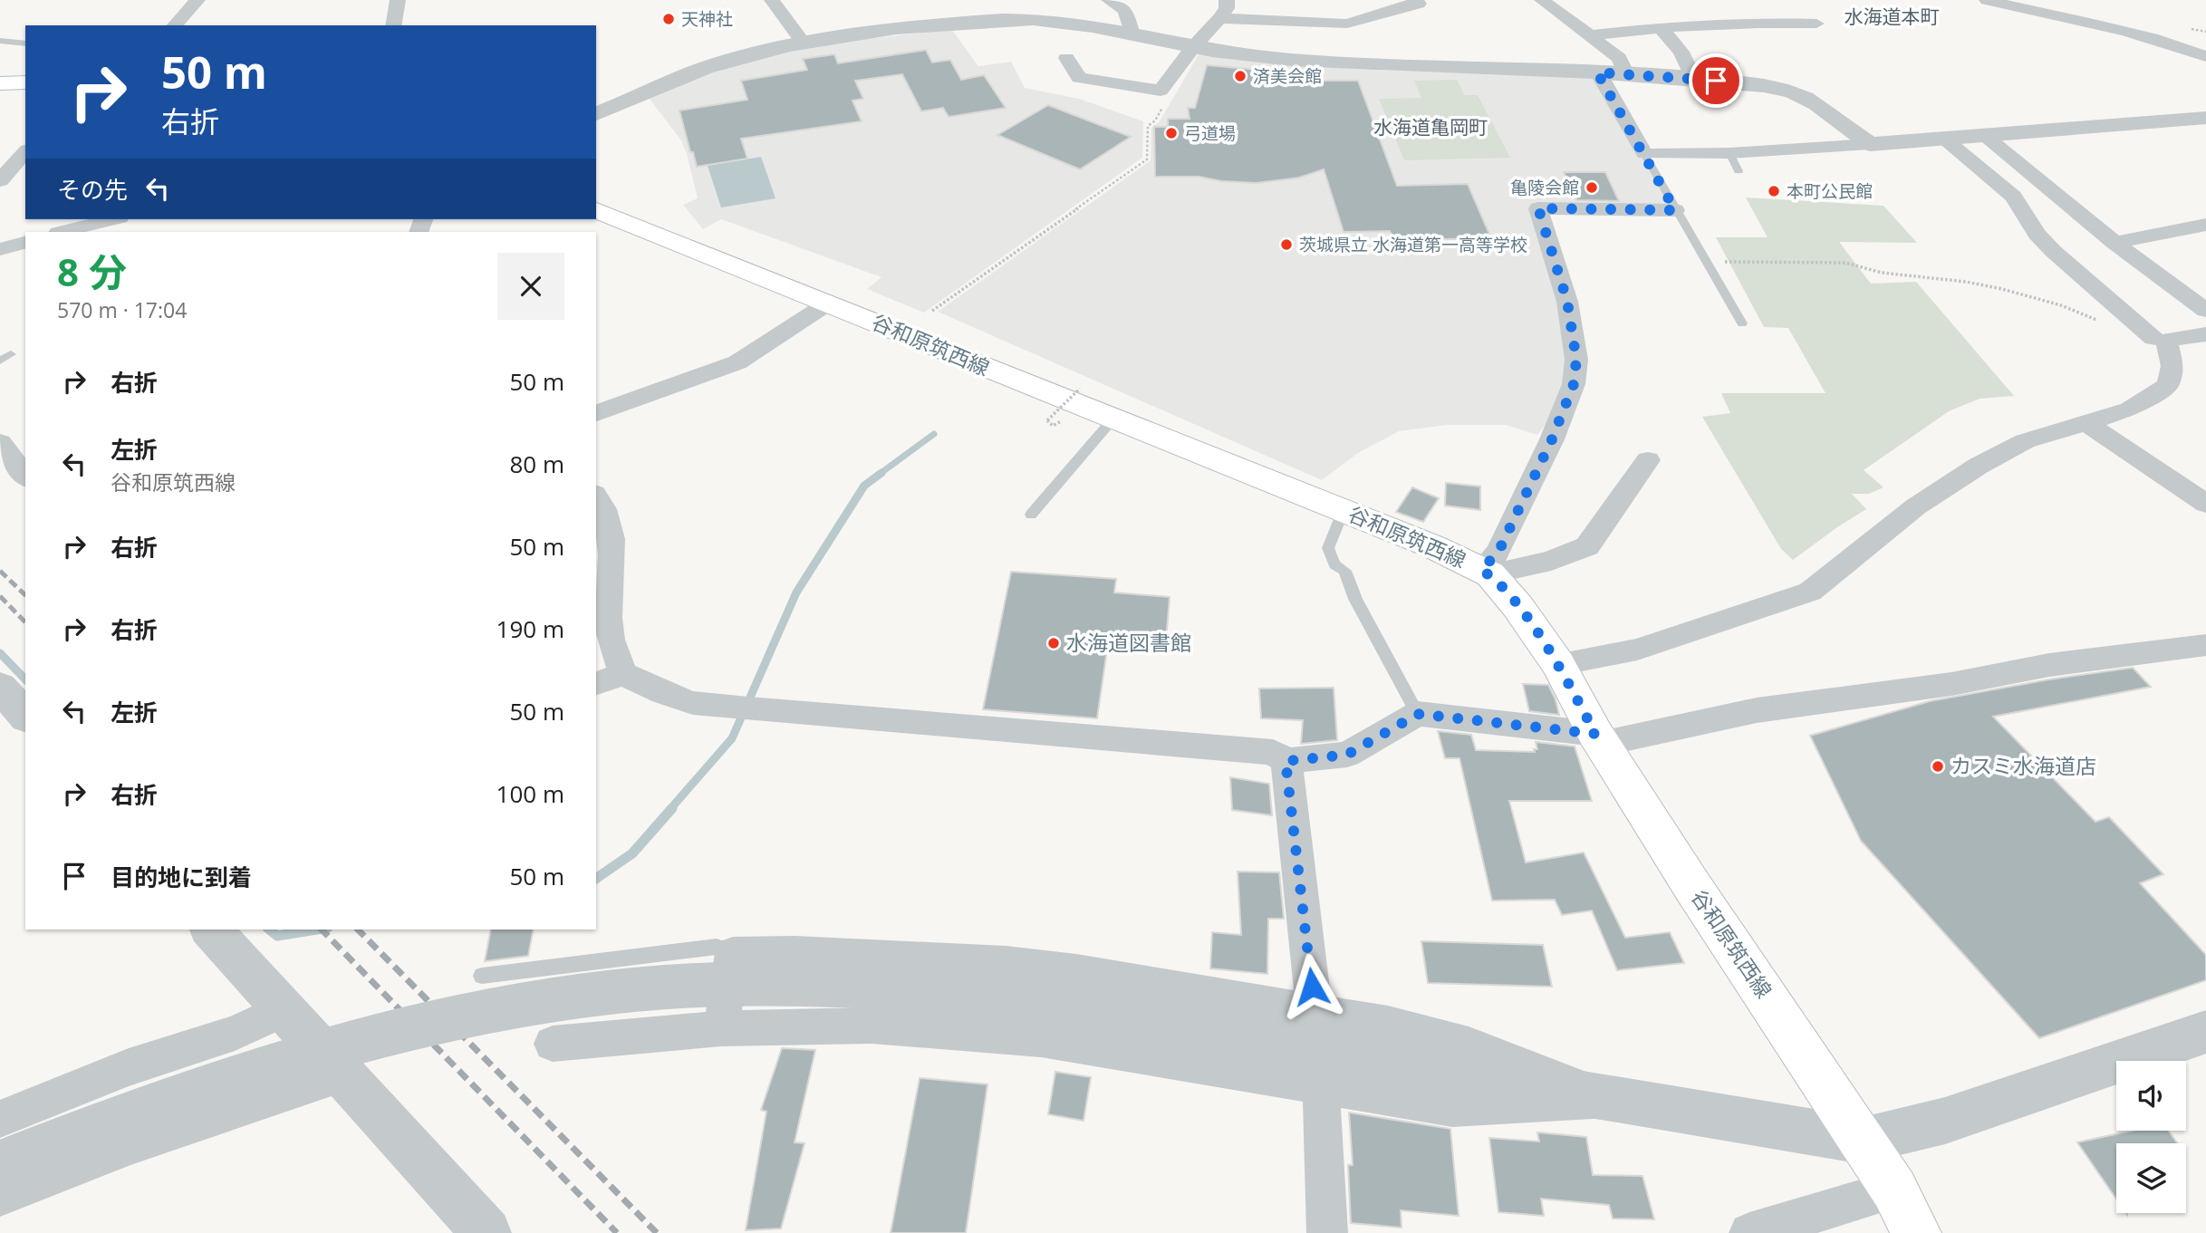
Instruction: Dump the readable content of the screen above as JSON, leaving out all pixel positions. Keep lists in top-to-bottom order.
{
  "streets": {
    "main road": ["谷和原筑西線"]
  },
  "districts": ["水海道本町", "水海道亀岡町"],
  "places": [
    "天神社",
    "済美会館",
    "弓道場",
    "亀陵会館",
    "本町公民館",
    "茨城県立 水海道第一高等学校",
    "水海道図書館",
    "カスミ水海道店"
  ],
  "page": {
    "turn": ["50 m", "右折"],
    "then": "その先",
    "heading": ["8 分", "570 m · 17:04"],
    "list": [
      {
        "name": "右折",
        "value": "50 m"
      },
      {
        "name": "左折",
        "note": "谷和原筑西線",
        "value": "80 m"
      },
      {
        "name": "右折",
        "value": "50 m"
      },
      {
        "name": "右折",
        "value": "190 m"
      },
      {
        "name": "左折",
        "value": "50 m"
      },
      {
        "name": "右折",
        "value": "100 m"
      },
      {
        "name": "目的地に到着",
        "value": "50 m"
      }
    ]
  }
}
